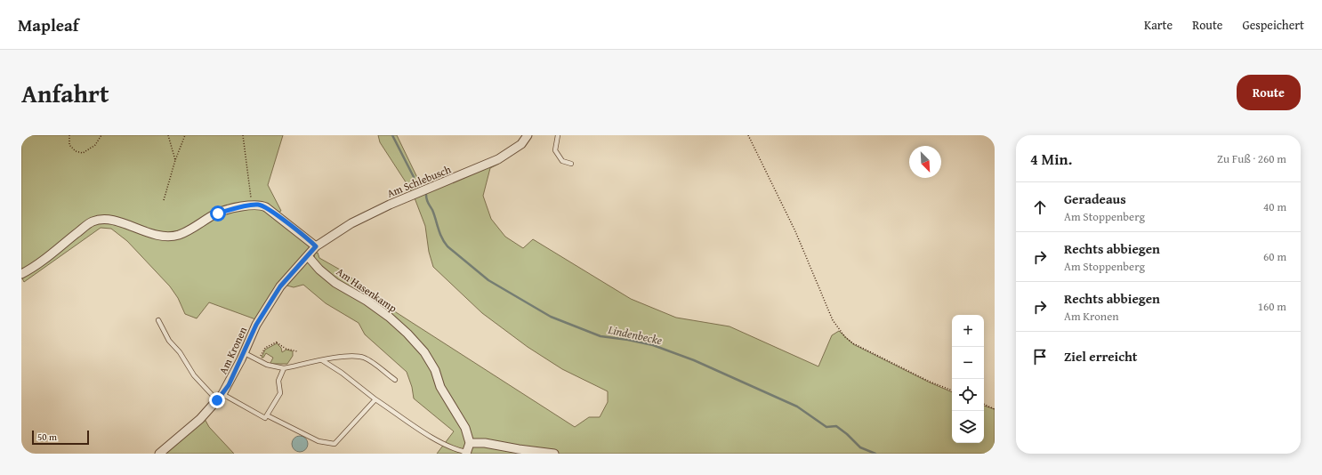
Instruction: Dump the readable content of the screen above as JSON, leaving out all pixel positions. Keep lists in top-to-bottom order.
{
  "streets": {
    "street": ["Am Schlebusch", "Am Hasenkamp", "Am Kronen"]
  },
  "crossings": [
    ["Am Schlebusch", "Am Kronen"],
    ["Am Hasenkamp", "Am Kronen"]
  ],
  "water": ["Lindenbecke"],
  "scale_bar": "50 m",
  "north": "bottom right",
  "page": {
    "header": "Mapleaf",
    "nav": ["Karte", "Route", "Gespeichert"],
    "title": "Anfahrt",
    "buttons": "Route",
    "heading": ["4 Min.", "Zu Fuß · 260 m"],
    "list": [
      ["Geradeaus", "Am Stoppenberg", "40 m"],
      ["Rechts abbiegen", "Am Stoppenberg", "60 m"],
      ["Rechts abbiegen", "Am Kronen", "160 m"],
      "Ziel erreicht"
    ],
    "map_buttons": ["+", "−"],
    "scale": "50 m"
  }
}
